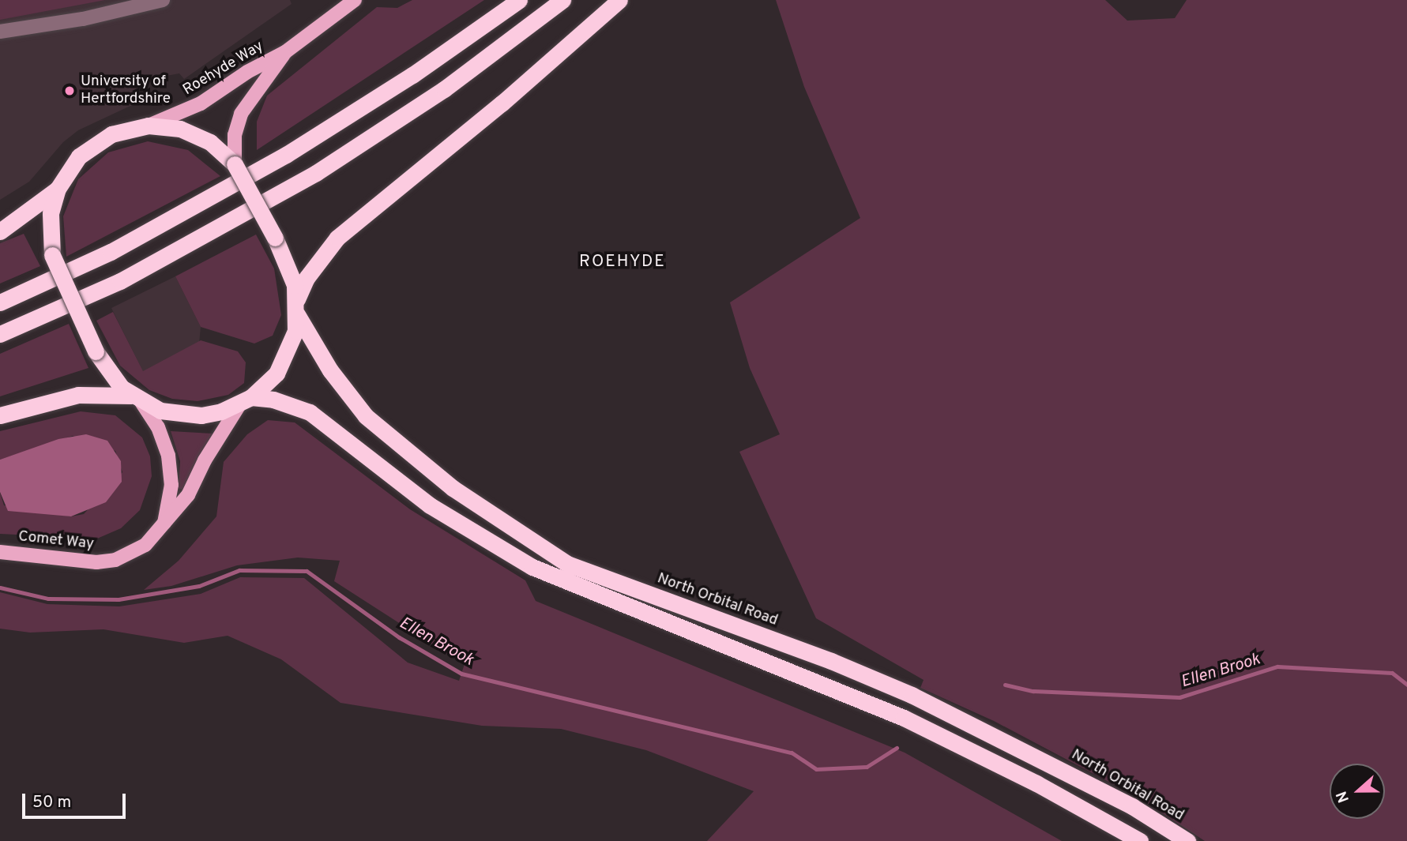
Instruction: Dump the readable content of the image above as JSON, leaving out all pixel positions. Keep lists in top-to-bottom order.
{
  "streets": {
    "highway": ["North Orbital Road"],
    "main road": ["Roehyde Way", "Comet Way"]
  },
  "crossings": [
    ["Roehyde Way", "North Orbital Road"]
  ],
  "districts": ["ROEHYDE"],
  "water": ["Ellen Brook"],
  "places": ["University of Hertfordshire"],
  "scale_bar": "50 m",
  "north": "left"
}
